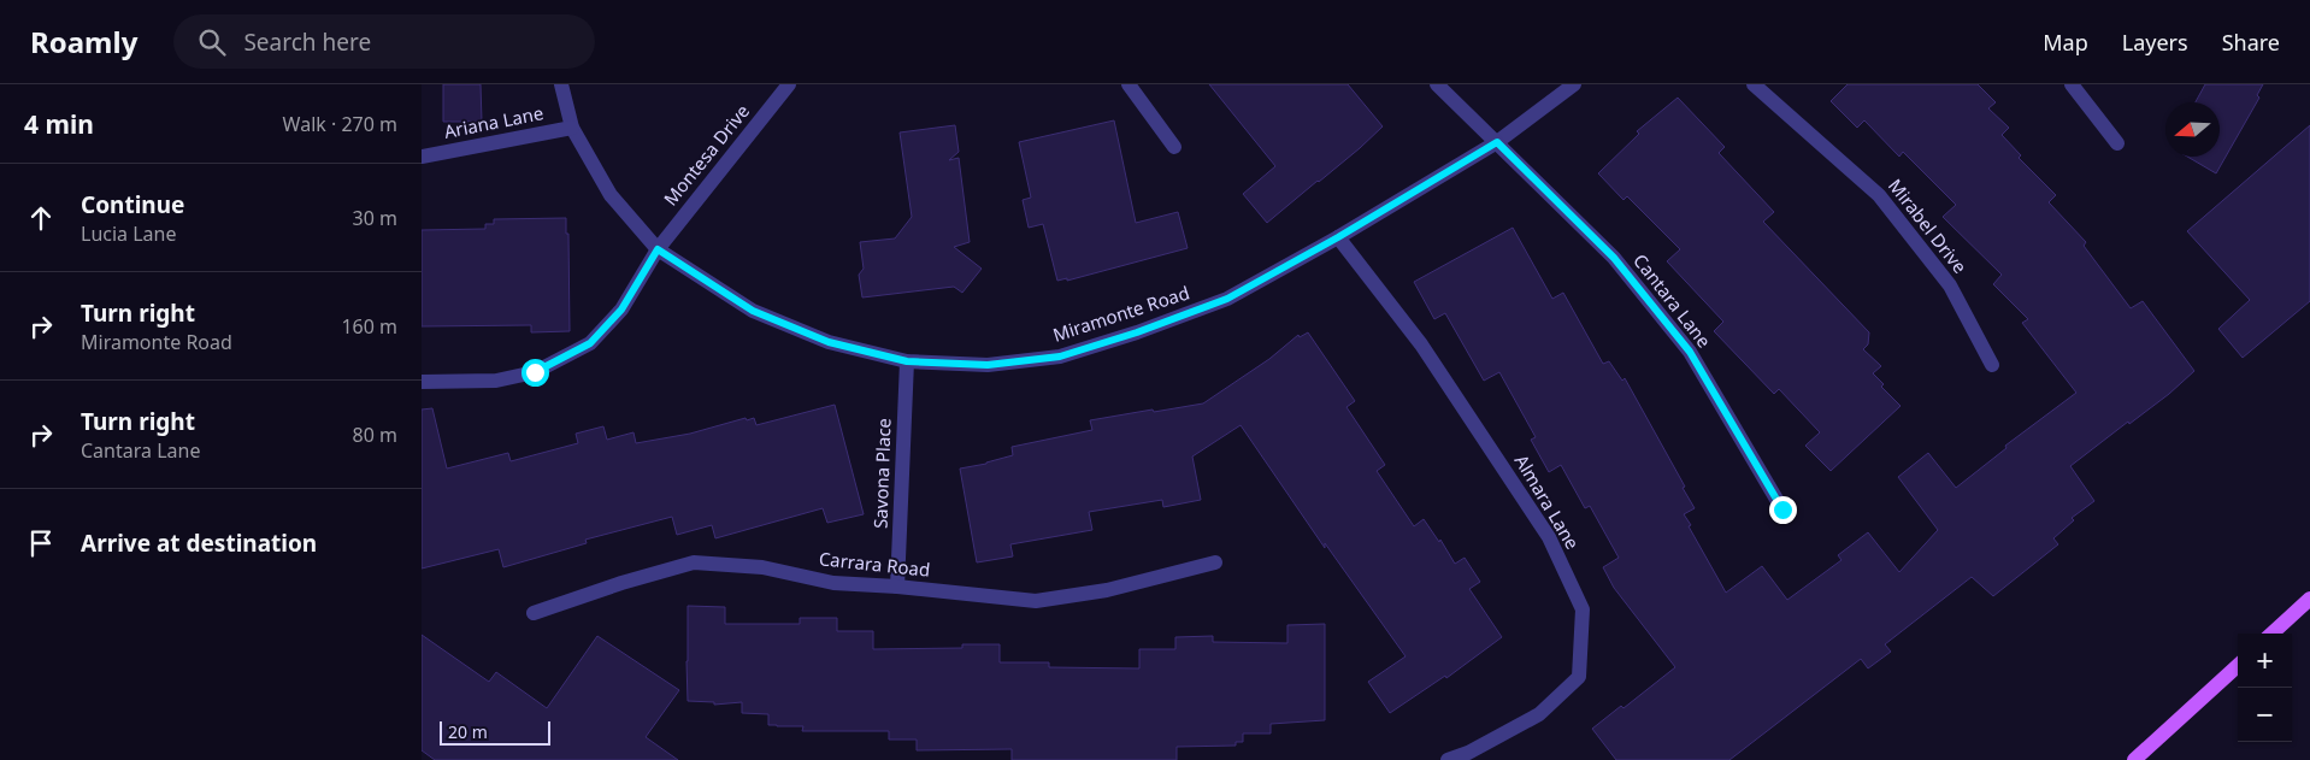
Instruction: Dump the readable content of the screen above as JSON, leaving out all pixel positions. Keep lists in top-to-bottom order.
{
  "streets": {
    "street": [
      "Ariana Lane",
      "Montesa Drive",
      "Mirabel Drive",
      "Cantara Lane",
      "Miramonte Road",
      "Savona Place",
      "Almara Lane",
      "Carrara Road"
    ]
  },
  "crossings": [
    ["Ariana Lane", "Miramonte Road"],
    ["Montesa Drive", "Miramonte Road"],
    ["Cantara Lane", "Miramonte Road"],
    ["Miramonte Road", "Savona Place"],
    ["Miramonte Road", "Almara Lane"],
    ["Savona Place", "Carrara Road"]
  ],
  "scale_bar": "20 m",
  "north": "left",
  "page": {
    "header": "Roamly",
    "search": "Search here",
    "nav": ["Map", "Layers", "Share"],
    "heading": ["4 min", "Walk · 270 m"],
    "list": [
      ["Continue", "Lucia Lane", "30 m"],
      ["Turn right", "Miramonte Road", "160 m"],
      ["Turn right", "Cantara Lane", "80 m"],
      "Arrive at destination"
    ],
    "map_buttons": ["+", "−"],
    "scale": "20 m"
  }
}
